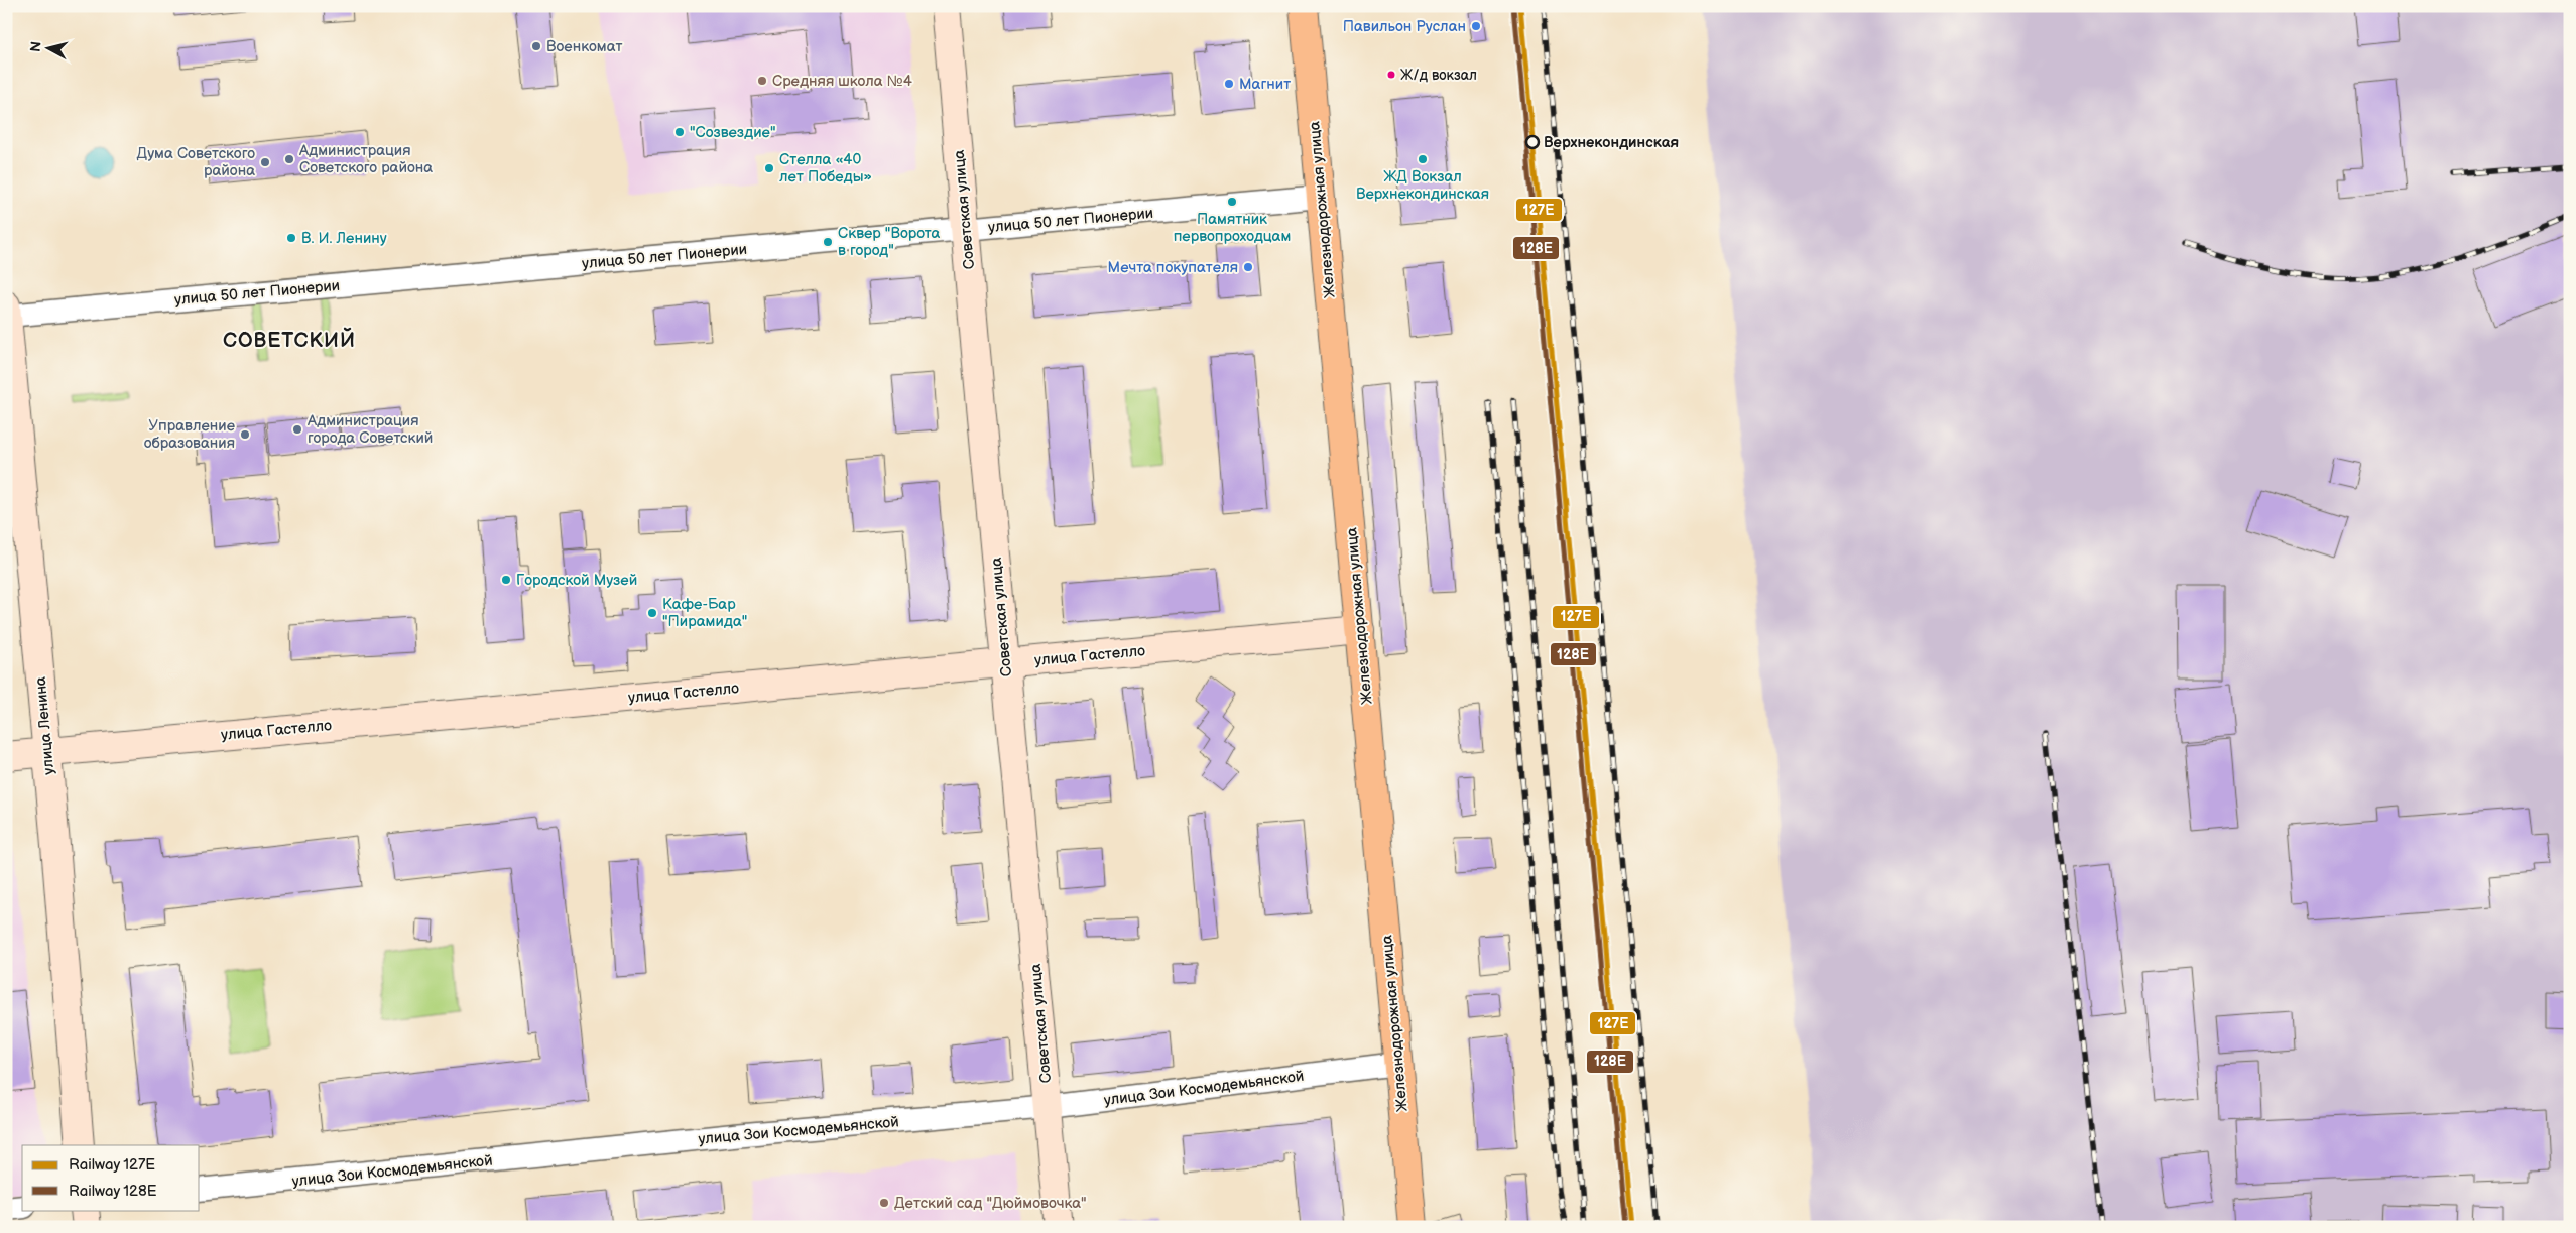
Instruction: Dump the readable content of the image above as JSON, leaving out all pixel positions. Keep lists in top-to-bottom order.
{
  "streets": {
    "main road": [
      "Советская улица",
      "Железнодорожная улица",
      "улица Гастелло",
      "улица Ленина"
    ],
    "street": ["улица 50 лет Пионерии", "улица Зои Космодемьянской"]
  },
  "crossings": [
    ["Советская улица", "улица 50 лет Пионерии"],
    ["Советская улица", "улица Гастелло"],
    ["Советская улица", "улица Зои Космодемьянской"],
    ["Железнодорожная улица", "улица 50 лет Пионерии"],
    ["Железнодорожная улица", "улица Гастелло"],
    ["Железнодорожная улица", "улица Зои Космодемьянской"],
    ["улица 50 лет Пионерии", "улица Ленина"],
    ["улица Гастелло", "улица Ленина"]
  ],
  "districts": ["СОВЕТСКИЙ"],
  "places": [
    "Павильон Руслан",
    "Военкомат",
    "Ж/д вокзал",
    "Средняя школа №4",
    "Магнит",
    "\"Созвездие\"",
    "Верхнекондинская",
    "Администрация Советского района",
    "ЖД Вокзал Верхнекондинская",
    "Дума Советского района",
    "Стелла «40 лет Победы»",
    "Памятник первопроходцам",
    "В. И. Ленину",
    "Сквер \"Ворота в город\"",
    "Мечта покупателя",
    "Администрация города Советский",
    "Управление образования",
    "Городской Музей",
    "Кафе-Бар \"Пирамида\"",
    "Детский сад \"Дюймовочка\""
  ],
  "lines": ["rail line 127Е", "rail line 128Е"],
  "legend": ["Railway 127Е", "Railway 128Е"],
  "north": "left"
}
